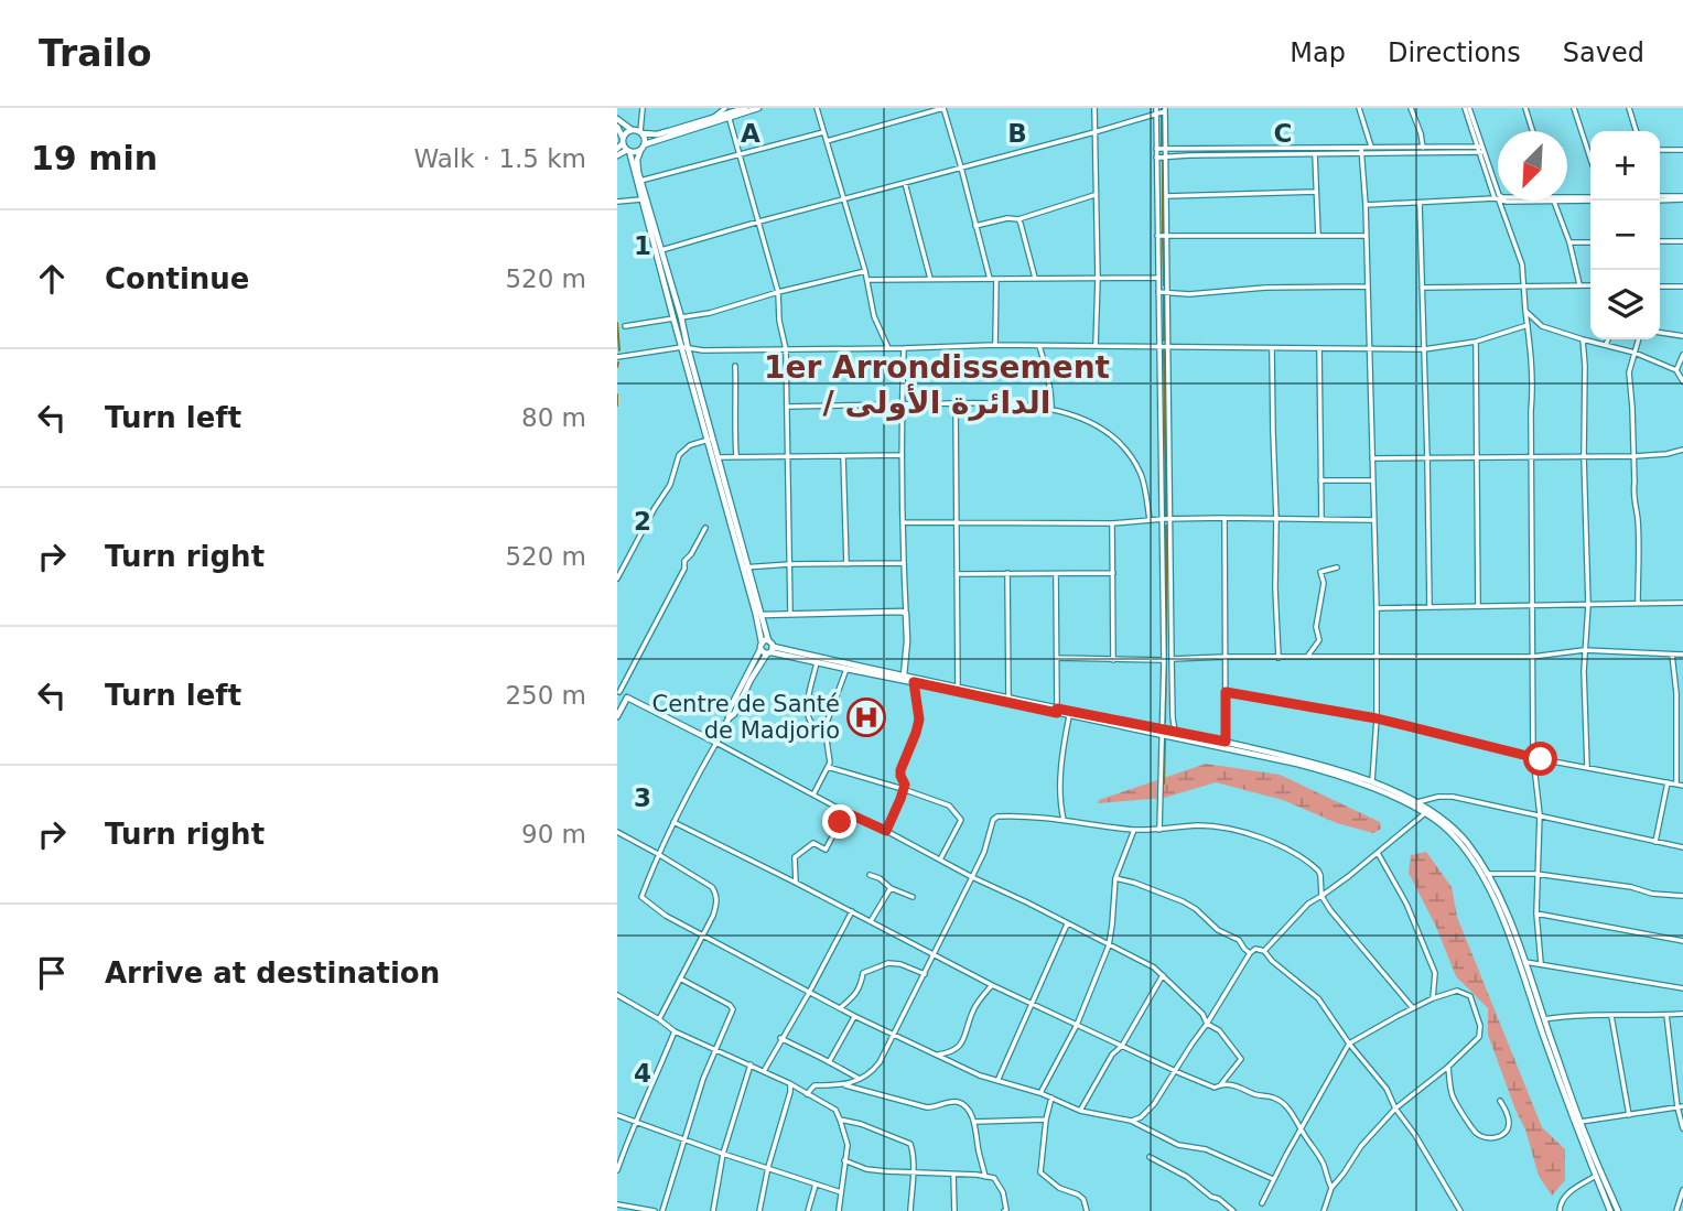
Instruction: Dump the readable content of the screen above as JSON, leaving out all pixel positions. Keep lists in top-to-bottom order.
{
  "districts": ["1er Arrondissement / الدائرة الأولى"],
  "places": {
    "hospital": ["Centre de Santé de Madjorio"]
  },
  "north": "bottom left",
  "page": {
    "header": "Trailo",
    "nav": ["Map", "Directions", "Saved"],
    "heading": ["19 min", "Walk · 1.5 km"],
    "map_buttons": ["+", "−"],
    "list": [
      ["Continue", "520 m"],
      ["Turn left", "80 m"],
      ["Turn right", "520 m"],
      ["Turn left", "250 m"],
      ["Turn right", "90 m"],
      "Arrive at destination"
    ]
  },
  "grid": {
    "columns": ["A", "B", "C"],
    "rows": [
      "1",
      "2",
      "3",
      "4"
    ]
  }
}
